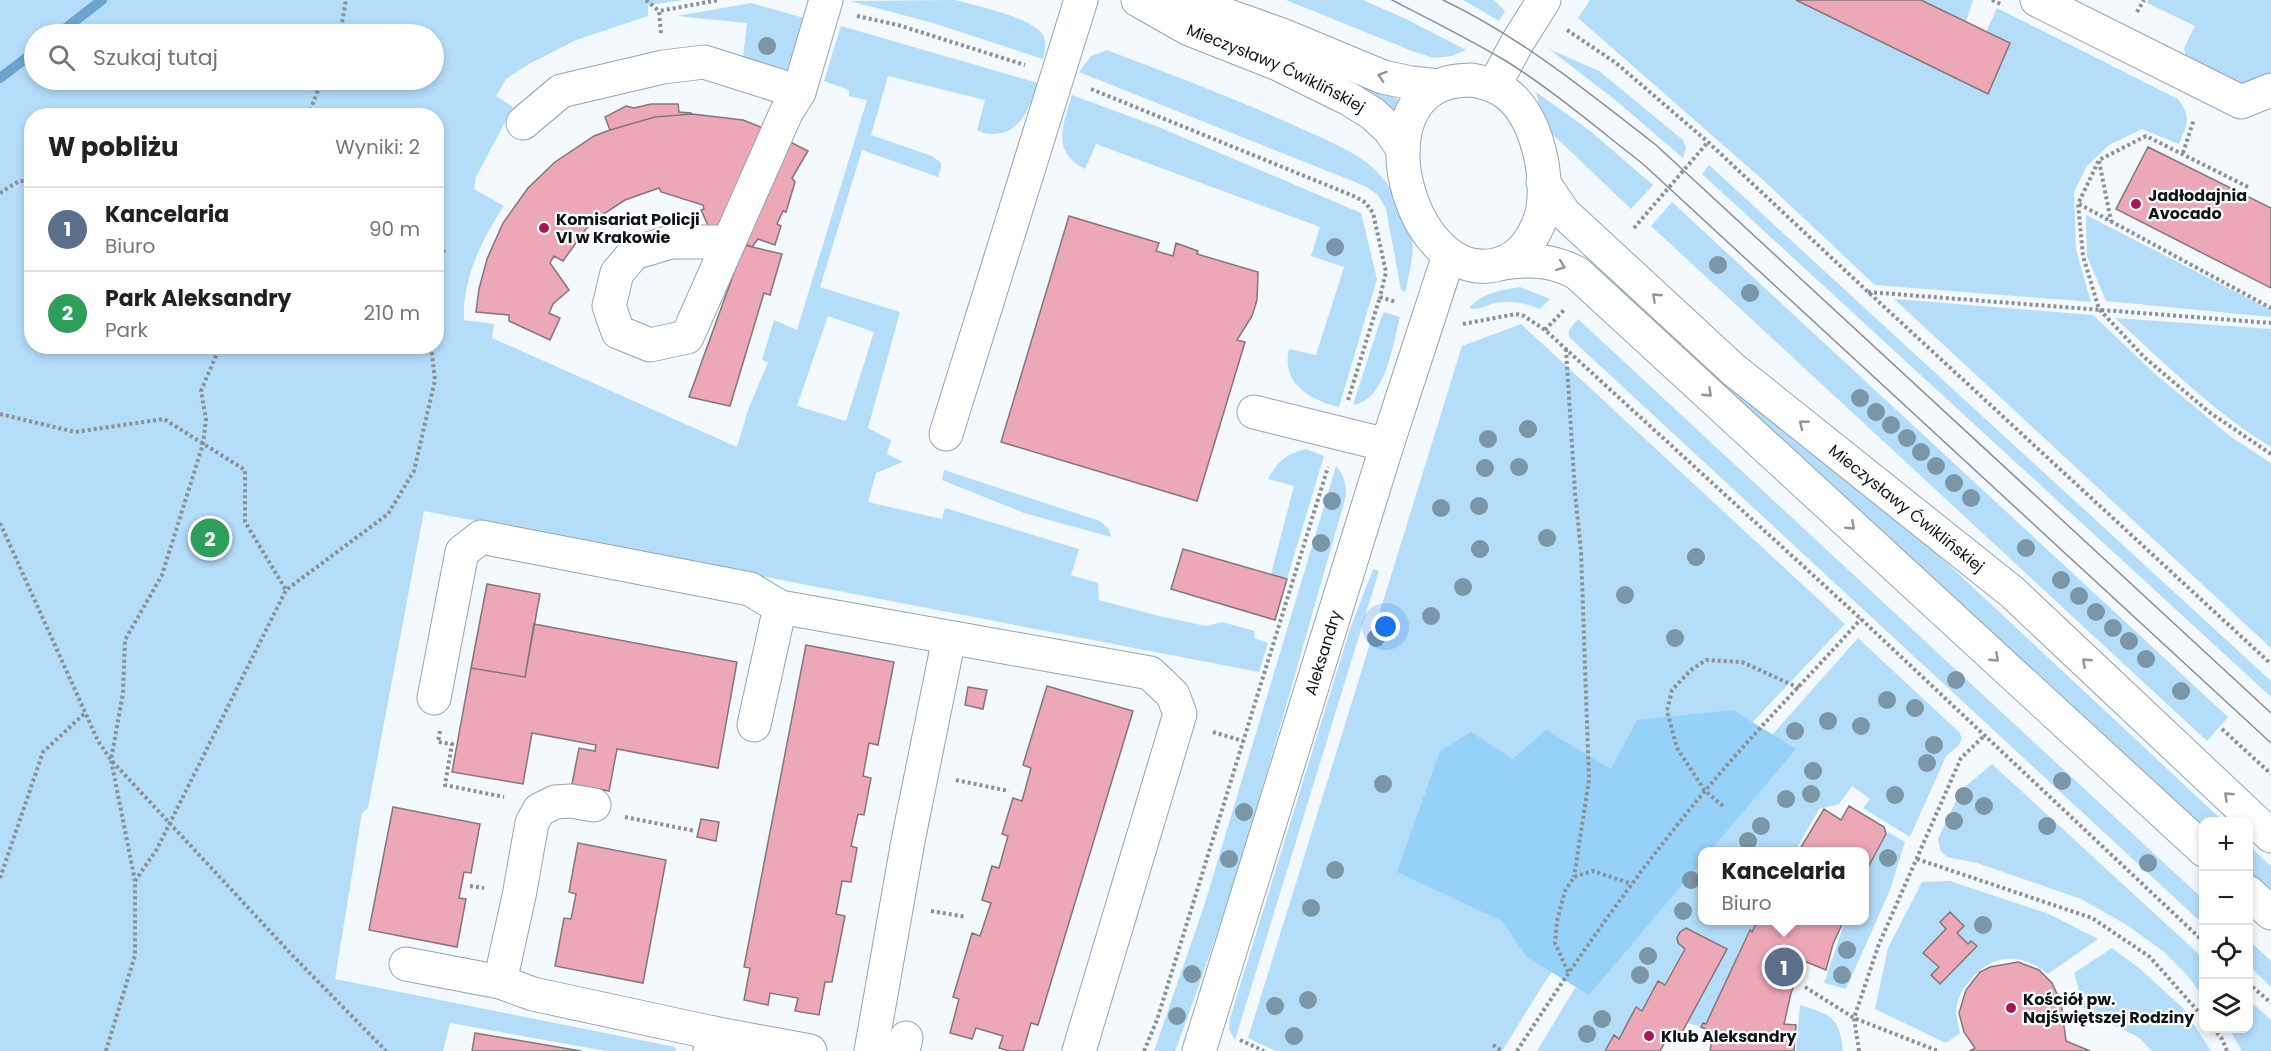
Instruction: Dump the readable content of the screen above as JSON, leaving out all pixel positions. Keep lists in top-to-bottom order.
{
  "streets": {
    "street": ["Mieczysławy Ćwiklińskiej", "Aleksandry"]
  },
  "crossings": [
    ["Mieczysławy Ćwiklińskiej", "Aleksandry"]
  ],
  "places": [
    "Jadłodajnia Avocado",
    "Komisariat Policji VI w Krakowie",
    "Kościół pw. Najświętszej Rodziny",
    "Klub Aleksandry"
  ],
  "page": {
    "search": "Szukaj tutaj",
    "heading": ["W pobliżu", "Wyniki: 2"],
    "list": [
      {
        "mark": "1",
        "name": "Kancelaria",
        "note": "Biuro",
        "value": "90 m"
      },
      {
        "mark": "2",
        "name": "Park Aleksandry",
        "note": "Park",
        "value": "210 m"
      }
    ],
    "pins": ["2", "1"],
    "map_buttons": ["+", "−"],
    "popup": ["Kancelaria", "Biuro"]
  }
}
